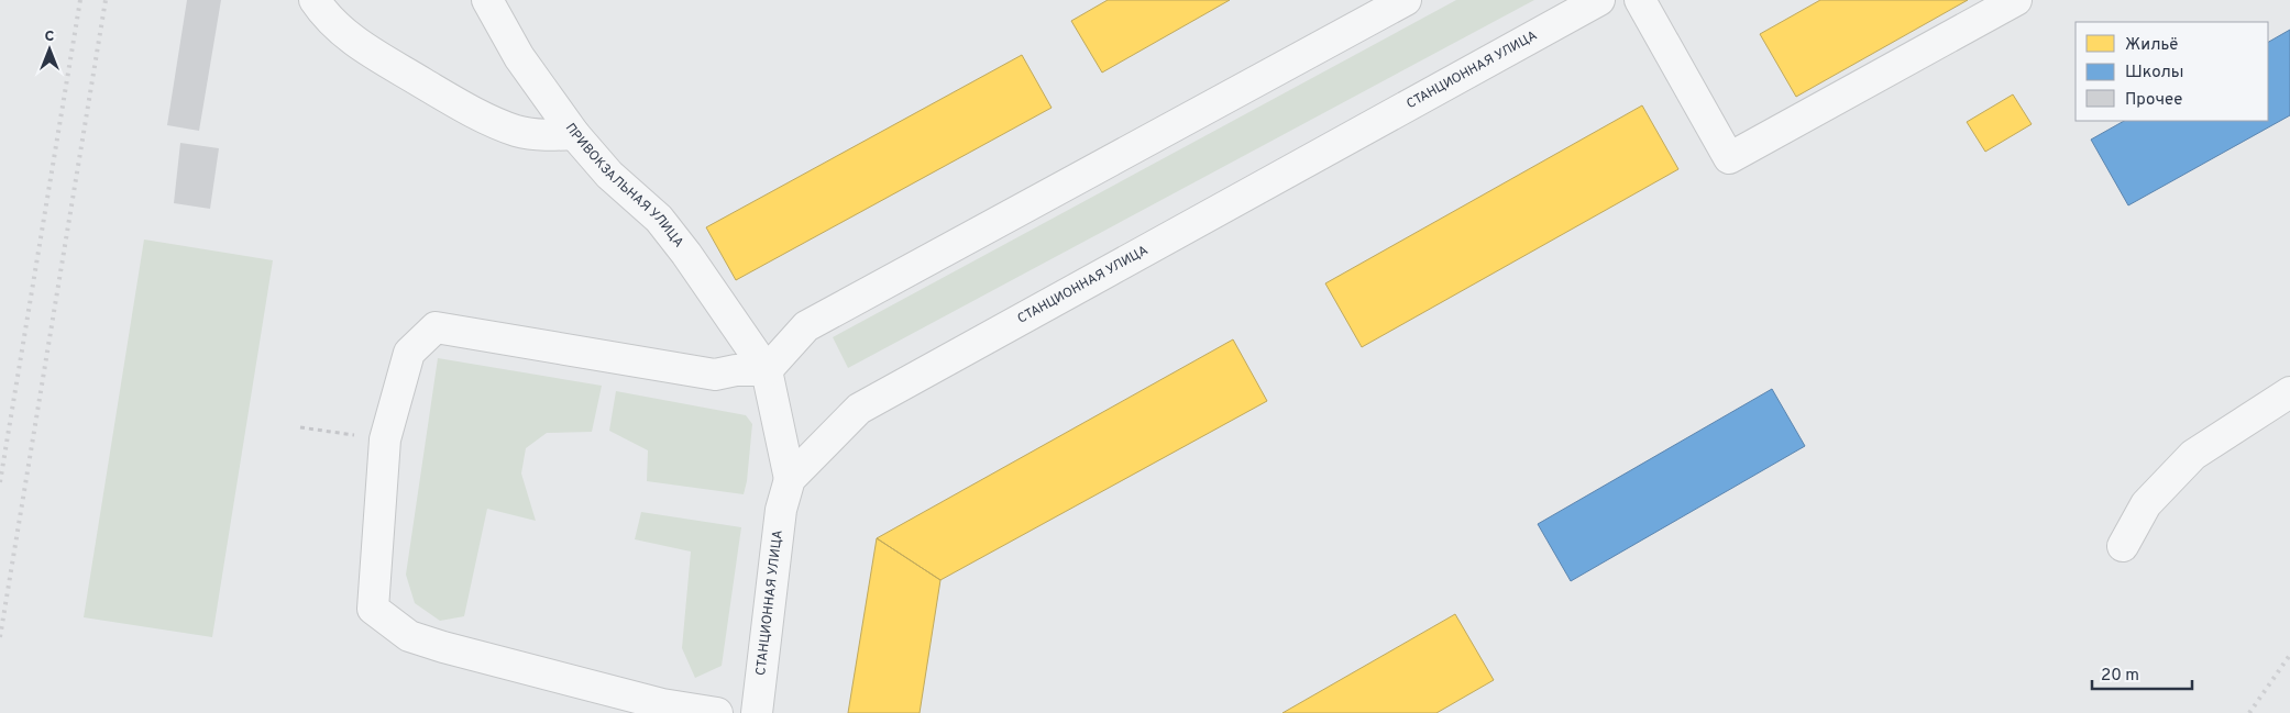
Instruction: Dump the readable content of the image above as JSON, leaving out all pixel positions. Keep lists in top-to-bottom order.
{
  "streets": {
    "street": ["СТАНЦИОННАЯ УЛИЦА", "ПРИВОКЗАЛЬНАЯ УЛИЦА"]
  },
  "legend": ["Жильё", "Школы", "Прочее"],
  "scale_bar": "20 m",
  "north": "top"
}
